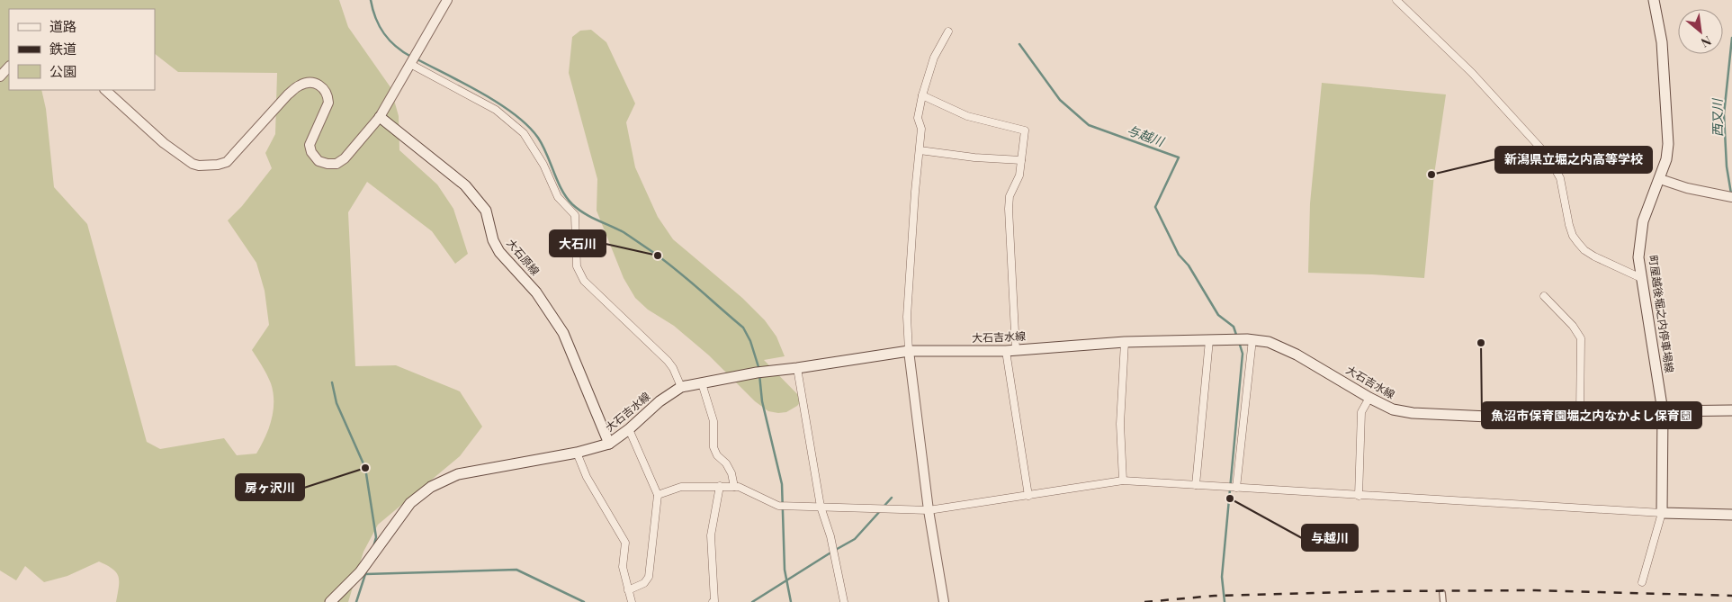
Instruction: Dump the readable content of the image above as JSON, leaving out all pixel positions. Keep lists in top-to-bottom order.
{
  "streets": {
    "main road": ["大石原線", "町屋越後堀之内停車場線", "大石吉水線"]
  },
  "crossings": [
    ["大石原線", "大石吉水線"],
    ["町屋越後堀之内停車場線", "大石吉水線"]
  ],
  "water": ["西又川", "与越川"],
  "places": [
    "新潟県立堀之内高等学校",
    "大石川",
    "魚沼市保育園堀之内なかよし保育園",
    "房ヶ沢川",
    "与越川"
  ],
  "legend": ["道路", "鉄道", "公園"],
  "north": "bottom right"
}
